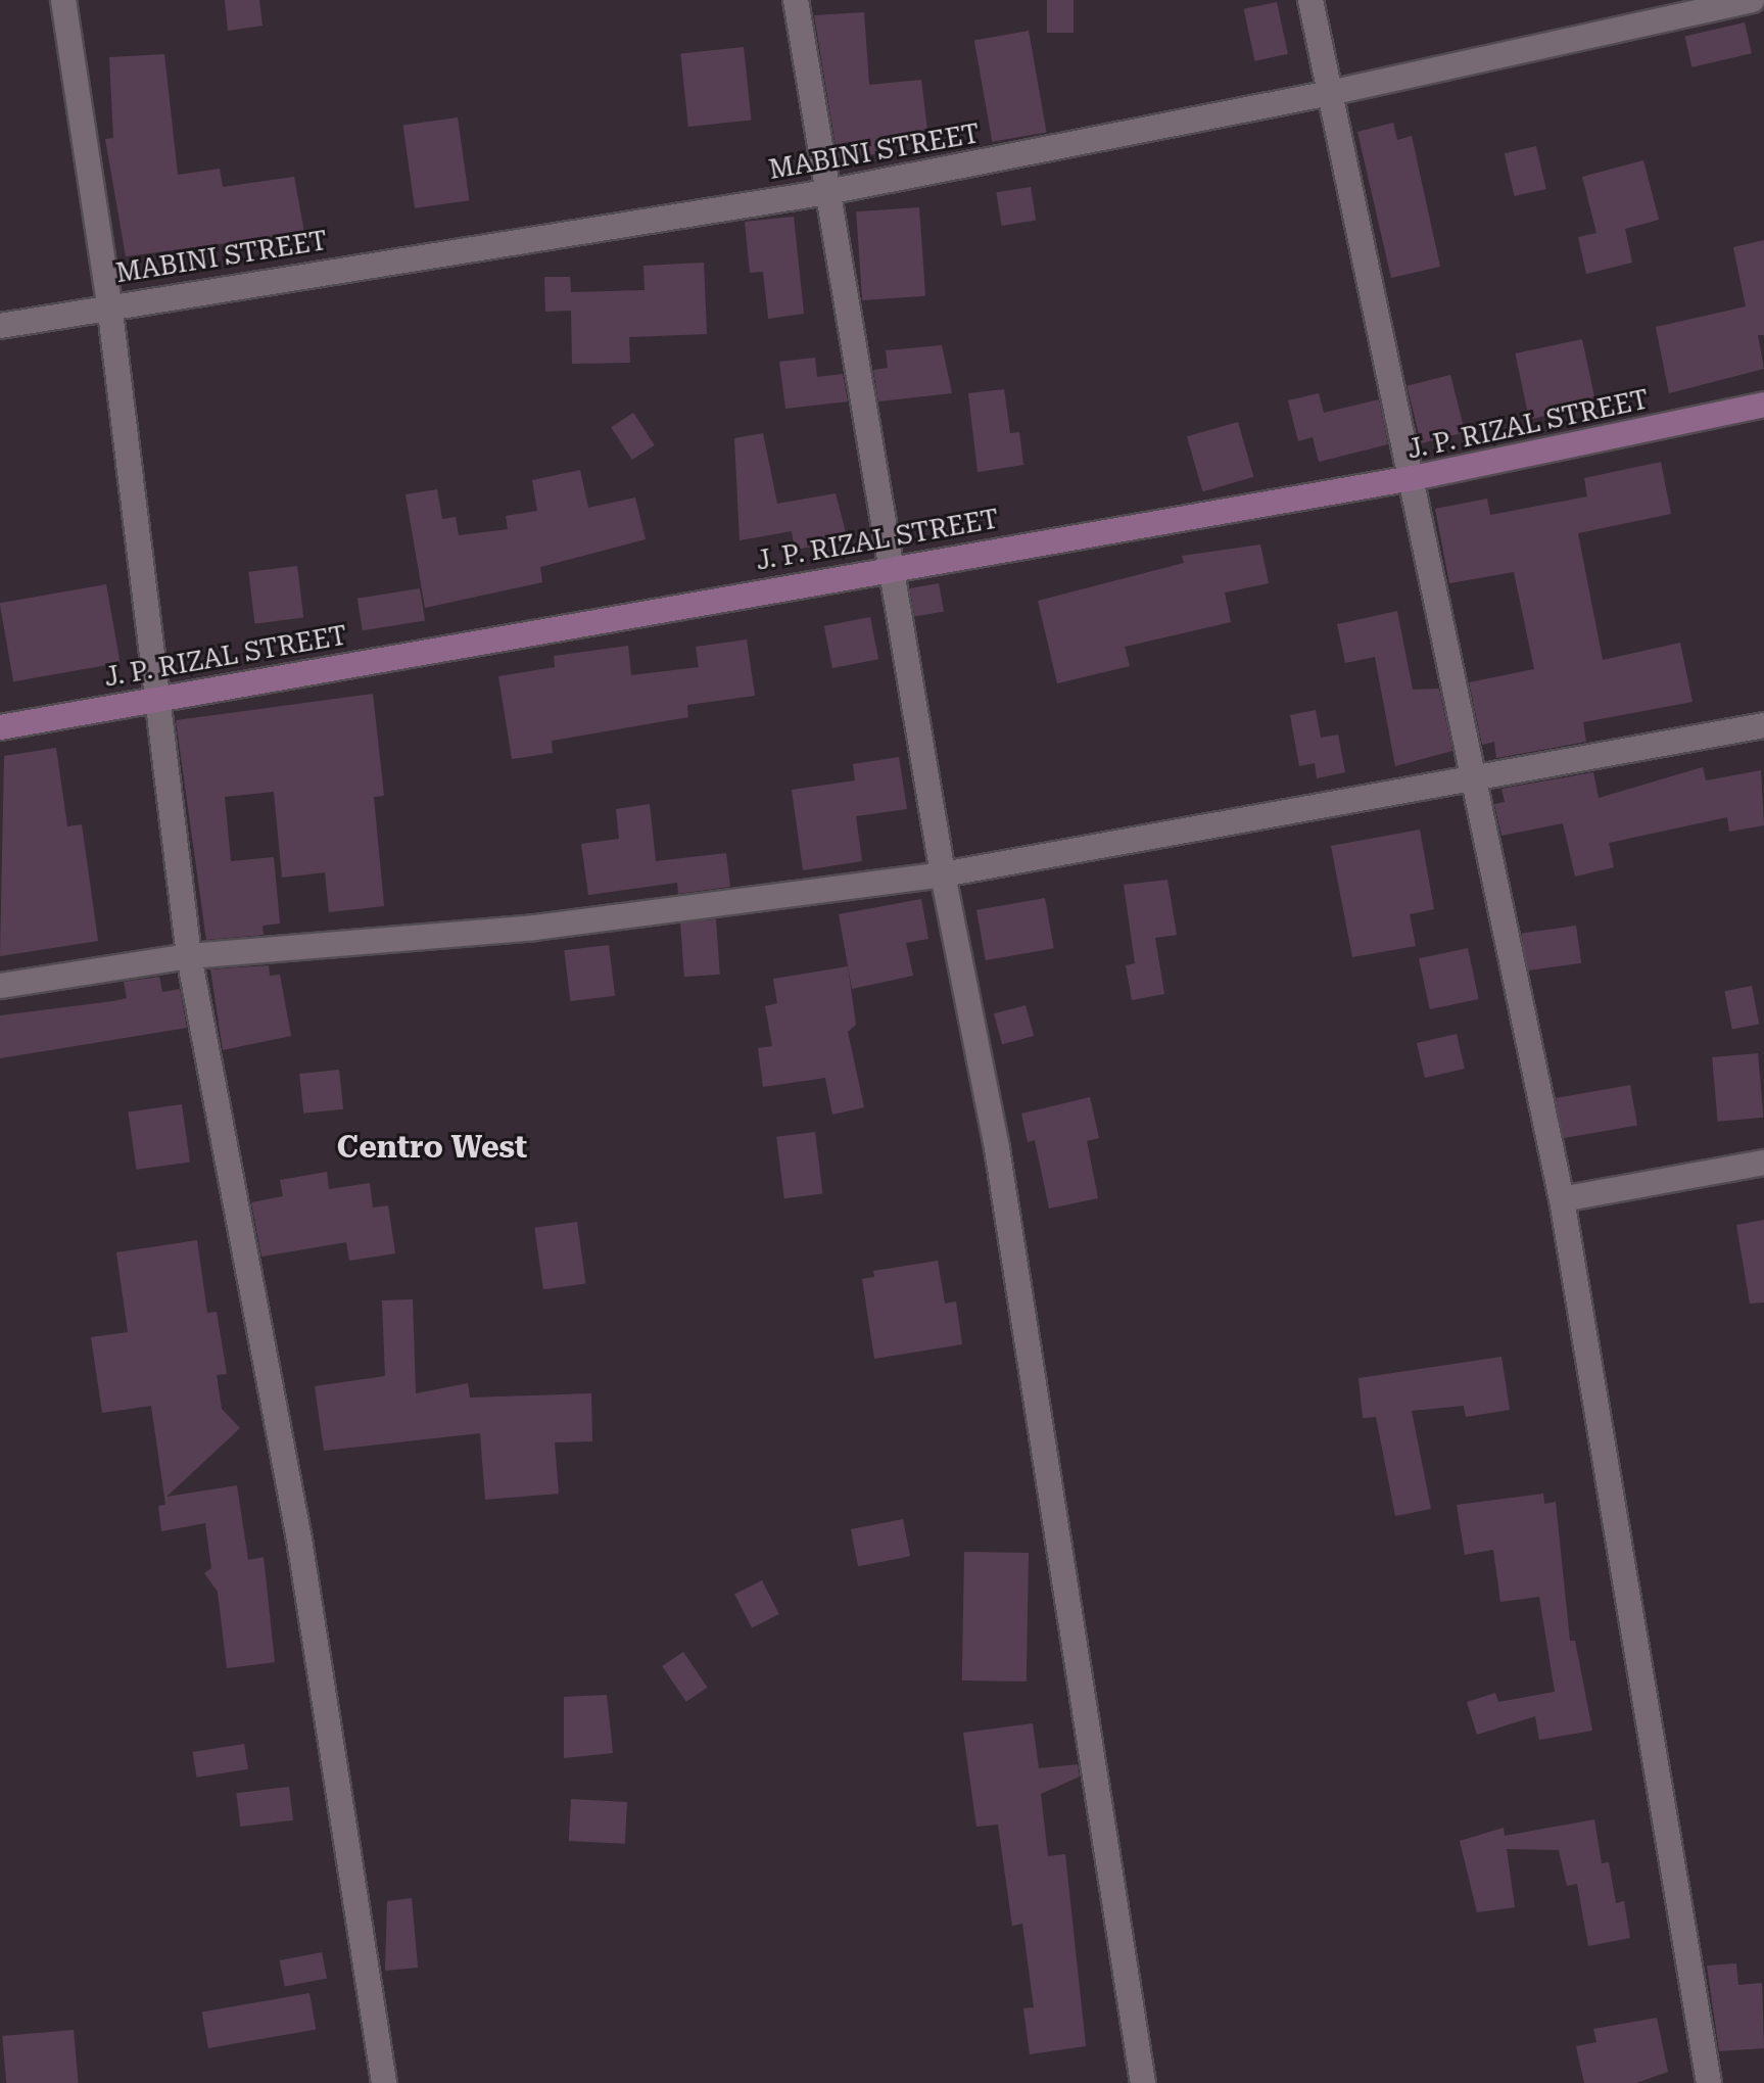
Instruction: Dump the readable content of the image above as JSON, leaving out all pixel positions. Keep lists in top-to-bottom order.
{
  "streets": {
    "main road": ["J. P. RIZAL STREET"],
    "street": ["MABINI STREET"]
  },
  "districts": ["Centro West"]
}
